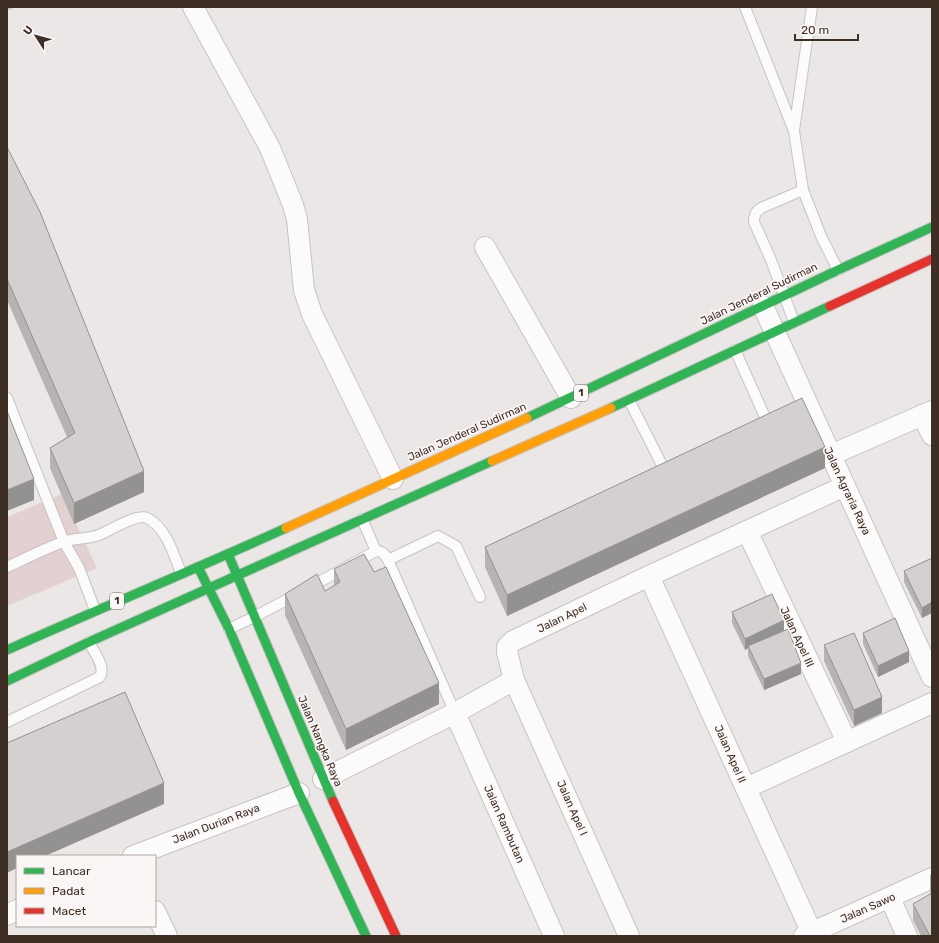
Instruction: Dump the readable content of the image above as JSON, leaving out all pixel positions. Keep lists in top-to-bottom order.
{
  "streets": {
    "main road": ["Jalan Jenderal Sudirman", "1", "Jalan Nangka Raya"],
    "street": [
      "Jalan Agraria Raya",
      "Jalan Apel",
      "Jalan Apel III",
      "Jalan Apel II",
      "Jalan Apel I",
      "Jalan Durian Raya",
      "Jalan Rambutan",
      "Jalan Sawo"
    ]
  },
  "crossings": [
    ["Jalan Jenderal Sudirman", "Jalan Agraria Raya"],
    ["Jalan Jenderal Sudirman", "Jalan Nangka Raya"],
    ["1", "Jalan Agraria Raya"],
    ["1", "Jalan Nangka Raya"],
    ["Jalan Agraria Raya", "Jalan Apel"],
    ["Jalan Apel", "Jalan Apel III"],
    ["Jalan Apel", "Jalan Apel II"],
    ["Jalan Apel", "Jalan Apel I"],
    ["Jalan Apel II", "Jalan Sawo"]
  ],
  "legend": ["Lancar", "Padat", "Macet"],
  "scale_bar": "20 m",
  "north": "top left"
}
